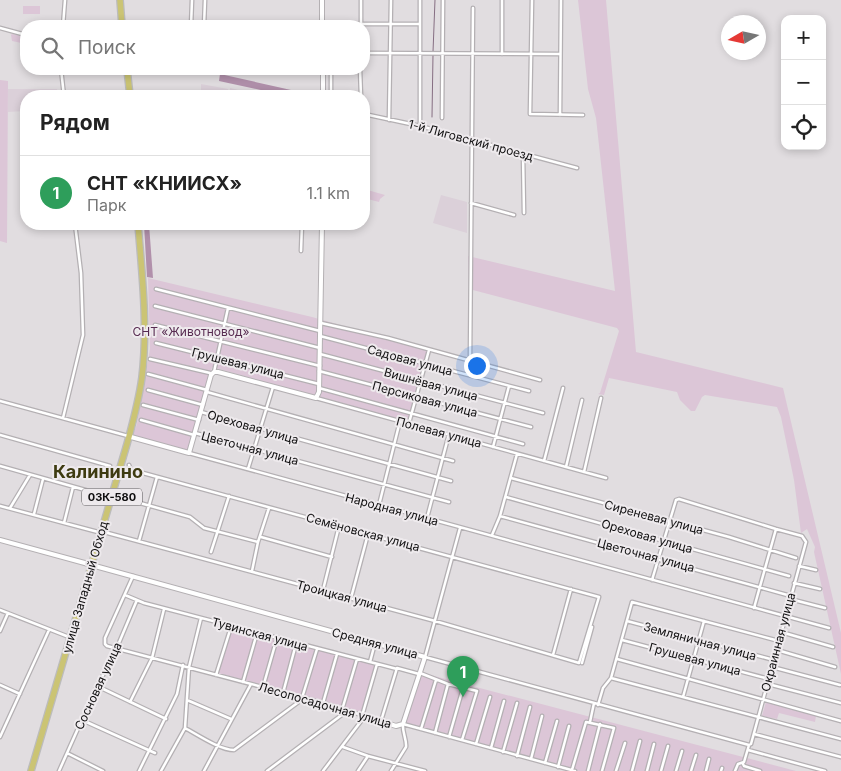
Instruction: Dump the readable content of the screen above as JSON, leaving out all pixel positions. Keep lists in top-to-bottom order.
{
  "streets": {
    "highway": ["03К-580", "улица Западный Обход"],
    "street": [
      "1-й Лиговский проезд",
      "Садовая улица",
      "Грушевая улица",
      "Вишнёвая улица",
      "Персиковая улица",
      "Ореховая улица",
      "Полевая улица",
      "Цветочная улица",
      "Народная улица",
      "Сиреневая улица",
      "Семёновская улица",
      "Троицкая улица",
      "Тувинская улица",
      "Земляничная улица",
      "Окраинная улица",
      "Средняя улица",
      "Сосновая улица",
      "Лесопосадочная улица"
    ]
  },
  "crossings": [
    ["Грушевая улица", "Окраинная улица"],
    ["Цветочная улица", "Окраинная улица"],
    ["Народная улица", "улица Западный Обход"],
    ["Народная улица", "Окраинная улица"],
    ["Семёновская улица", "Троицкая улица"],
    ["улица Западный Обход", "Троицкая улица"],
    ["улица Западный Обход", "Средняя улица"],
    ["Тувинская улица", "Сосновая улица"],
    ["Тувинская улица", "Лесопосадочная улица"],
    ["Земляничная улица", "Окраинная улица"],
    ["Окраинная улица", "Средняя улица"],
    ["Сосновая улица", "Лесопосадочная улица"]
  ],
  "districts": ["Калинино"],
  "parks": ["СНТ «Животновод»"],
  "north": "left",
  "page": {
    "map_buttons": ["+", "−"],
    "search": "Поиск",
    "heading": "Рядом",
    "list": [
      {
        "mark": "1",
        "name": "СНТ «КНИИСХ»",
        "note": "Парк",
        "value": "1.1 km"
      }
    ],
    "pins": "1"
  }
}
